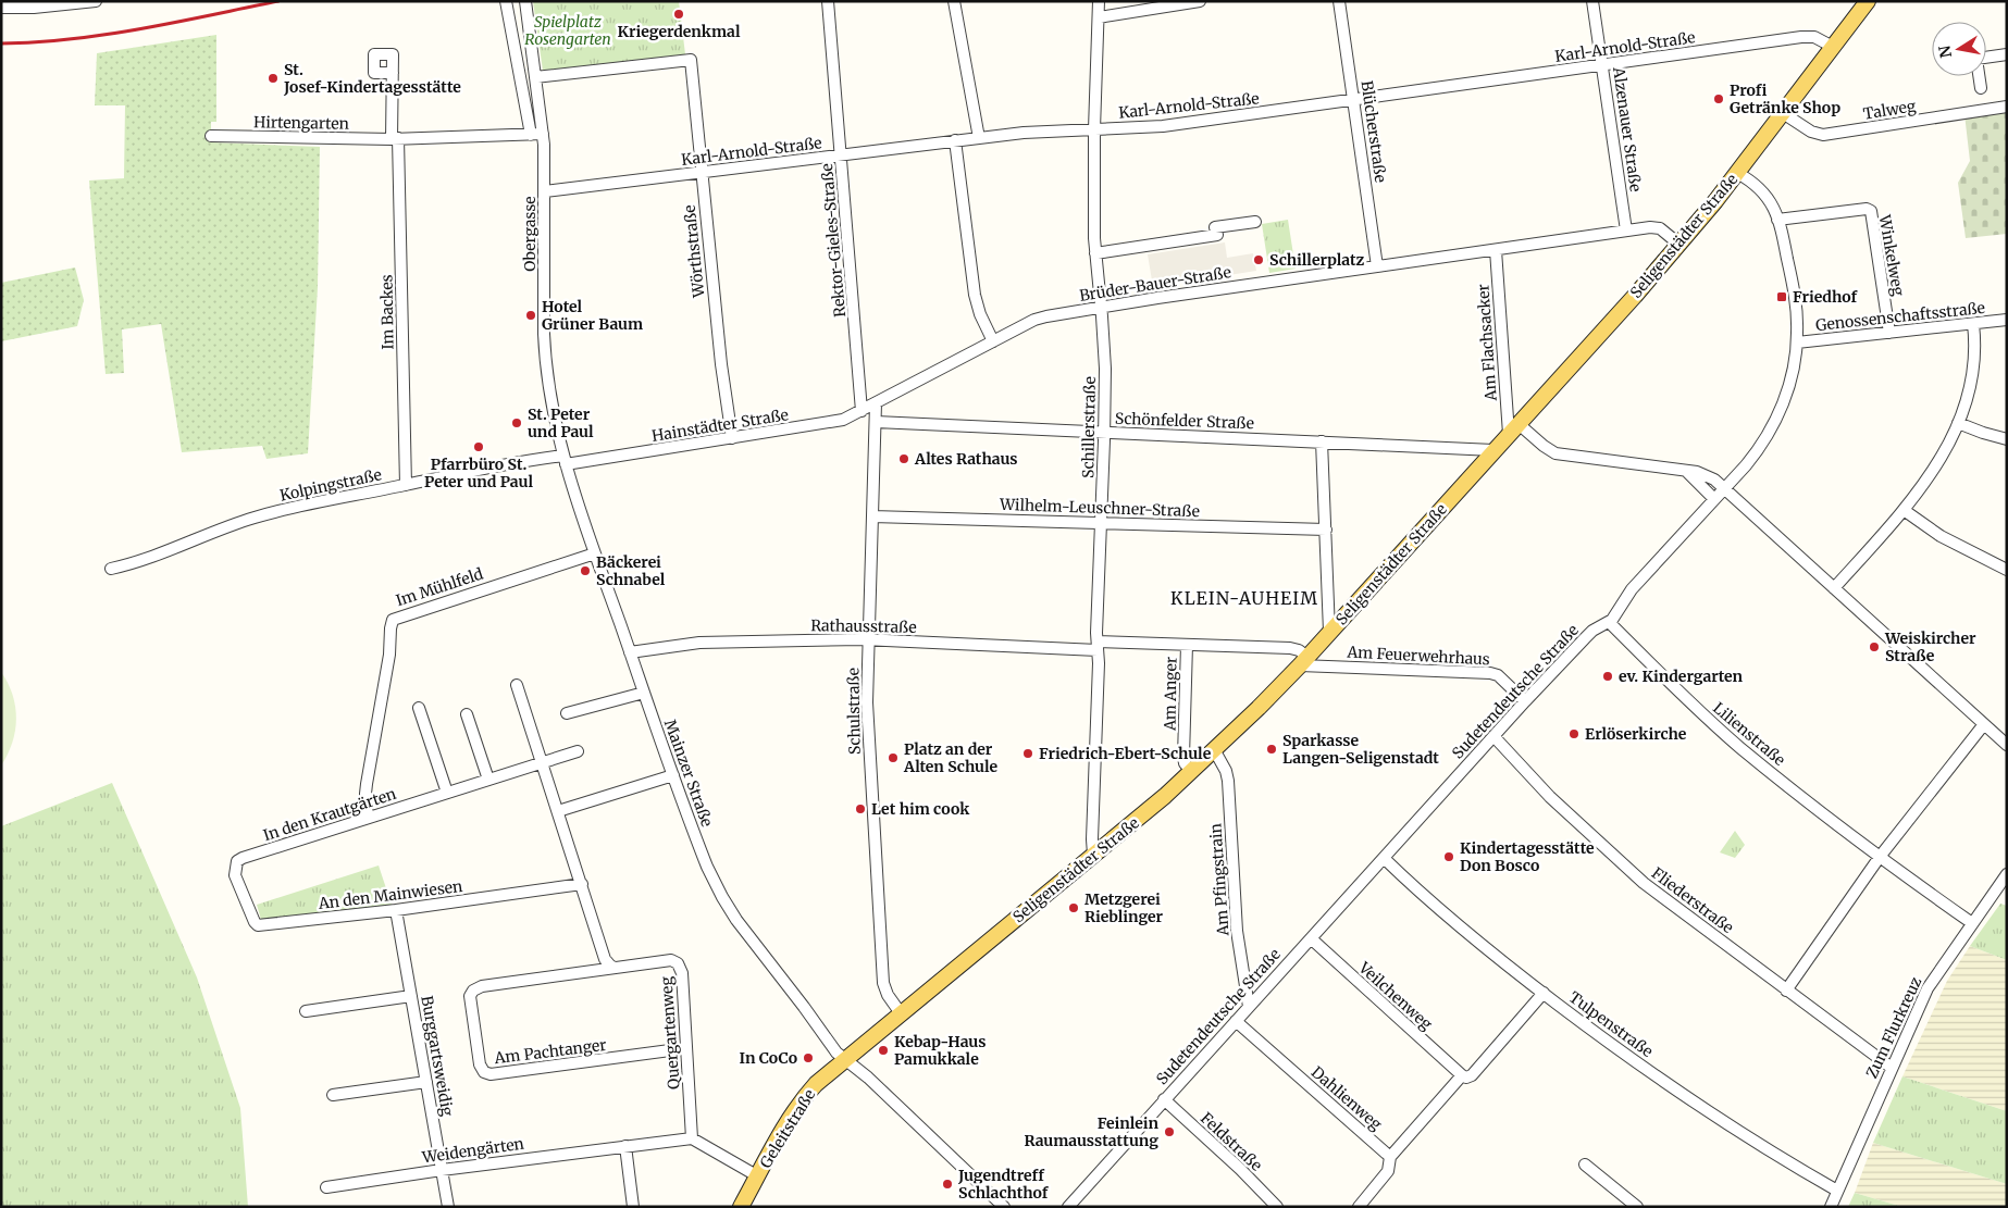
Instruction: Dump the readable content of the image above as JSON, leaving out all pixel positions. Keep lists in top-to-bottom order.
{
  "streets": {
    "main road": ["Seligenstädter Straße", "Geleitstraße"],
    "street": [
      "Karl-Arnold-Straße",
      "Talweg",
      "Hirtengarten",
      "Alzenauer Straße",
      "Blücherstraße",
      "Obergasse",
      "Rektor-Gieles-Straße",
      "Wörthstraße",
      "Winkelweg",
      "Brüder-Bauer-Straße",
      "Im Backes",
      "Genossenschaftsstraße",
      "Am Flachsacker",
      "Schönfelder Straße",
      "Hainstädter Straße",
      "Schillerstraße",
      "Kolpingstraße",
      "Wilhelm-Leuschner-Straße",
      "Im Mühlfeld",
      "Rathausstraße",
      "Am Feuerwehrhaus",
      "Sudetendeutsche Straße",
      "Am Anger",
      "Schulstraße",
      "Lilienstraße",
      "Mainzer Straße",
      "In den Krautgärten",
      "Am Pfingstrain",
      "An den Mainwiesen",
      "Fliederstraße",
      "Veilchenweg",
      "Tulpenstraße",
      "Zum Flurkreuz",
      "Quergartenweg",
      "Am Pachtanger",
      "Burggartsweidig",
      "Dahlienweg",
      "Feldstraße",
      "Weidengärten"
    ]
  },
  "crossings": [
    ["Karl-Arnold-Straße", "Alzenauer Straße"],
    ["Karl-Arnold-Straße", "Blücherstraße"],
    ["Karl-Arnold-Straße", "Obergasse"],
    ["Karl-Arnold-Straße", "Seligenstädter Straße"],
    ["Karl-Arnold-Straße", "Rektor-Gieles-Straße"],
    ["Karl-Arnold-Straße", "Wörthstraße"],
    ["Karl-Arnold-Straße", "Schillerstraße"],
    ["Talweg", "Seligenstädter Straße"],
    ["Hirtengarten", "Obergasse"],
    ["Hirtengarten", "Im Backes"],
    ["Alzenauer Straße", "Brüder-Bauer-Straße"],
    ["Blücherstraße", "Brüder-Bauer-Straße"],
    ["Obergasse", "Wörthstraße"],
    ["Obergasse", "Hainstädter Straße"],
    ["Obergasse", "Kolpingstraße"],
    ["Obergasse", "Mainzer Straße"],
    ["Seligenstädter Straße", "Brüder-Bauer-Straße"],
    ["Seligenstädter Straße", "Am Flachsacker"],
    ["Seligenstädter Straße", "Schönfelder Straße"],
    ["Seligenstädter Straße", "Schillerstraße"],
    ["Seligenstädter Straße", "Rathausstraße"],
    ["Seligenstädter Straße", "Am Feuerwehrhaus"],
    ["Seligenstädter Straße", "Sudetendeutsche Straße"],
    ["Seligenstädter Straße", "Am Anger"],
    ["Seligenstädter Straße", "Schulstraße"],
    ["Seligenstädter Straße", "Mainzer Straße"],
    ["Seligenstädter Straße", "Am Pfingstrain"],
    ["Seligenstädter Straße", "Geleitstraße"],
    ["Rektor-Gieles-Straße", "Hainstädter Straße"],
    ["Wörthstraße", "Hainstädter Straße"],
    ["Winkelweg", "Genossenschaftsstraße"],
    ["Winkelweg", "Sudetendeutsche Straße"],
    ["Brüder-Bauer-Straße", "Am Flachsacker"],
    ["Brüder-Bauer-Straße", "Hainstädter Straße"],
    ["Brüder-Bauer-Straße", "Schillerstraße"],
    ["Brüder-Bauer-Straße", "Schulstraße"],
    ["Im Backes", "Kolpingstraße"],
    ["Genossenschaftsstraße", "Sudetendeutsche Straße"],
    ["Schönfelder Straße", "Schillerstraße"],
    ["Schönfelder Straße", "Schulstraße"],
    ["Hainstädter Straße", "Kolpingstraße"],
    ["Hainstädter Straße", "Schulstraße"],
    ["Hainstädter Straße", "Mainzer Straße"],
    ["Schillerstraße", "Wilhelm-Leuschner-Straße"],
    ["Schillerstraße", "Rathausstraße"],
    ["Kolpingstraße", "Mainzer Straße"],
    ["Wilhelm-Leuschner-Straße", "Schulstraße"],
    ["Im Mühlfeld", "Mainzer Straße"],
    ["Im Mühlfeld", "In den Krautgärten"],
    ["Rathausstraße", "Am Feuerwehrhaus"],
    ["Rathausstraße", "Am Anger"],
    ["Rathausstraße", "Schulstraße"],
    ["Rathausstraße", "Mainzer Straße"],
    ["Am Feuerwehrhaus", "Sudetendeutsche Straße"],
    ["Sudetendeutsche Straße", "Lilienstraße"],
    ["Sudetendeutsche Straße", "Am Pfingstrain"],
    ["Sudetendeutsche Straße", "Fliederstraße"],
    ["Sudetendeutsche Straße", "Veilchenweg"],
    ["Sudetendeutsche Straße", "Tulpenstraße"],
    ["Sudetendeutsche Straße", "Dahlienweg"],
    ["Sudetendeutsche Straße", "Feldstraße"],
    ["Lilienstraße", "Zum Flurkreuz"],
    ["Mainzer Straße", "Geleitstraße"],
    ["In den Krautgärten", "An den Mainwiesen"],
    ["An den Mainwiesen", "Burggartsweidig"],
    ["Fliederstraße", "Zum Flurkreuz"],
    ["Tulpenstraße", "Zum Flurkreuz"],
    ["Quergartenweg", "Am Pachtanger"],
    ["Quergartenweg", "Weidengärten"],
    ["Burggartsweidig", "Weidengärten"]
  ],
  "districts": ["KLEIN-AUHEIM"],
  "parks": ["Spielplatz Rosengarten"],
  "places": {
    "other": [
      "Kriegerdenkmal",
      "St. Josef-Kindertagesstätte",
      "Profi Getränke Shop",
      "Schillerplatz",
      "Hotel Grüner Baum",
      "St. Peter und Paul",
      "Pfarrbüro St. Peter und Paul",
      "Altes Rathaus",
      "Bäckerei Schnabel",
      "Weiskircher Straße",
      "ev. Kindergarten",
      "Erlöserkirche",
      "Sparkasse Langen-Seligenstadt",
      "Friedrich-Ebert-Schule",
      "Platz an der Alten Schule",
      "Let him cook",
      "Kindertagesstätte Don Bosco",
      "Metzgerei Rieblinger",
      "Kebap-Haus Pamukkale",
      "In CoCo",
      "Feinlein Raumausstattung",
      "Jugendtreff Schlachthof"
    ],
    "transit": ["Friedhof"]
  },
  "north": "left"
}
